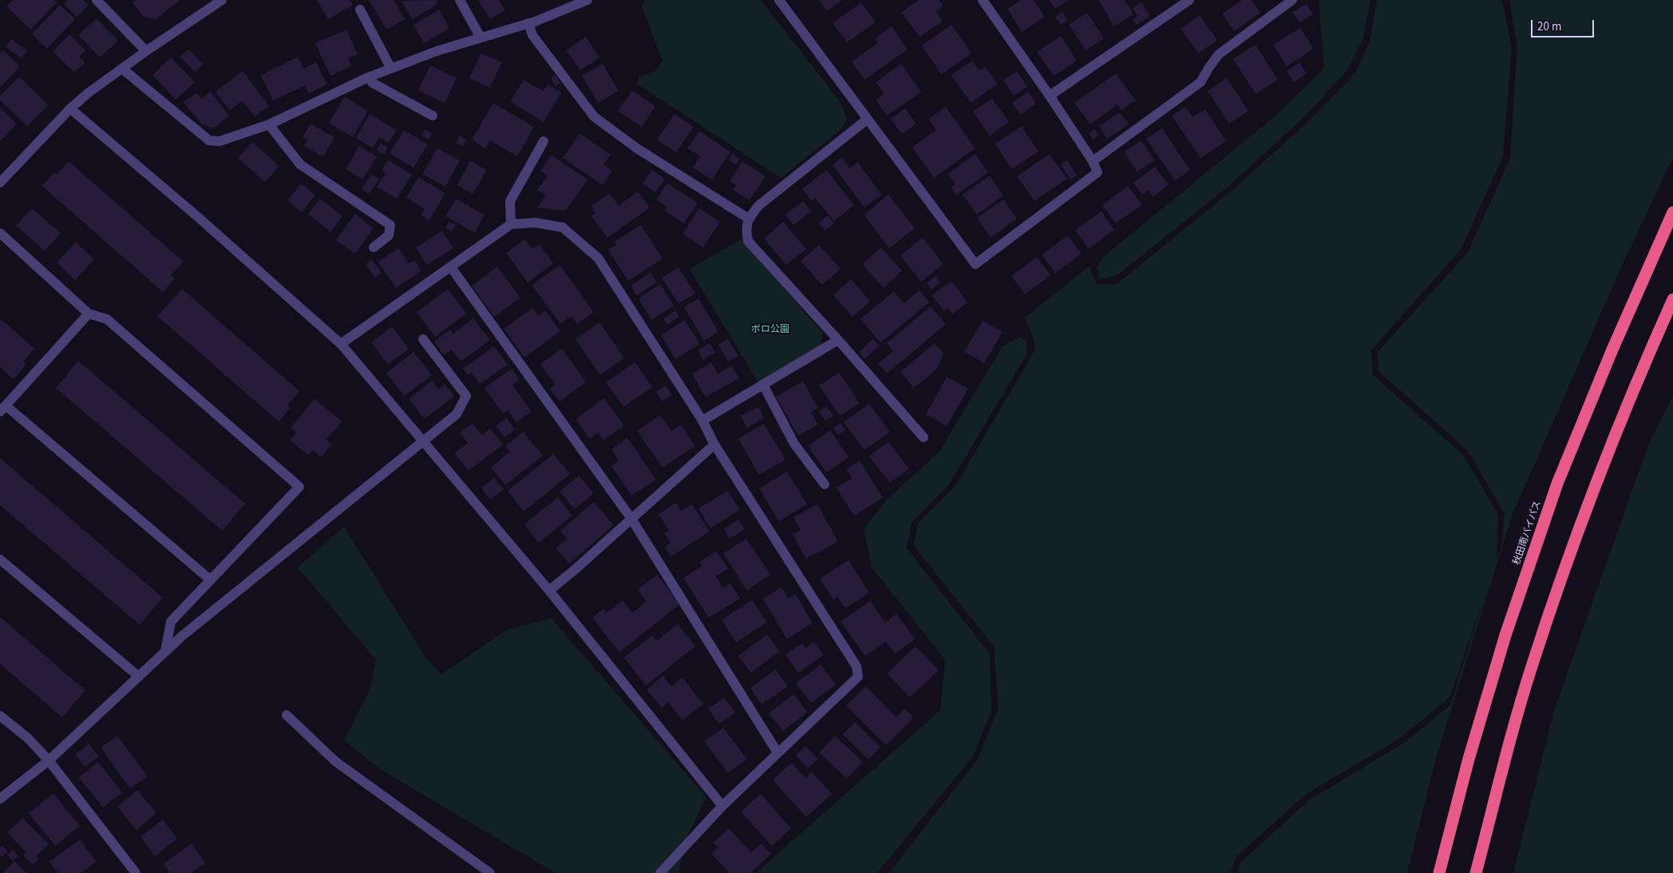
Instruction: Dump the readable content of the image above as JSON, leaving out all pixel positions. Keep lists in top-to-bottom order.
{
  "streets": {
    "highway": ["秋田南バイパス"]
  },
  "parks": ["ボロ公園"],
  "scale_bar": "20 m"
}
